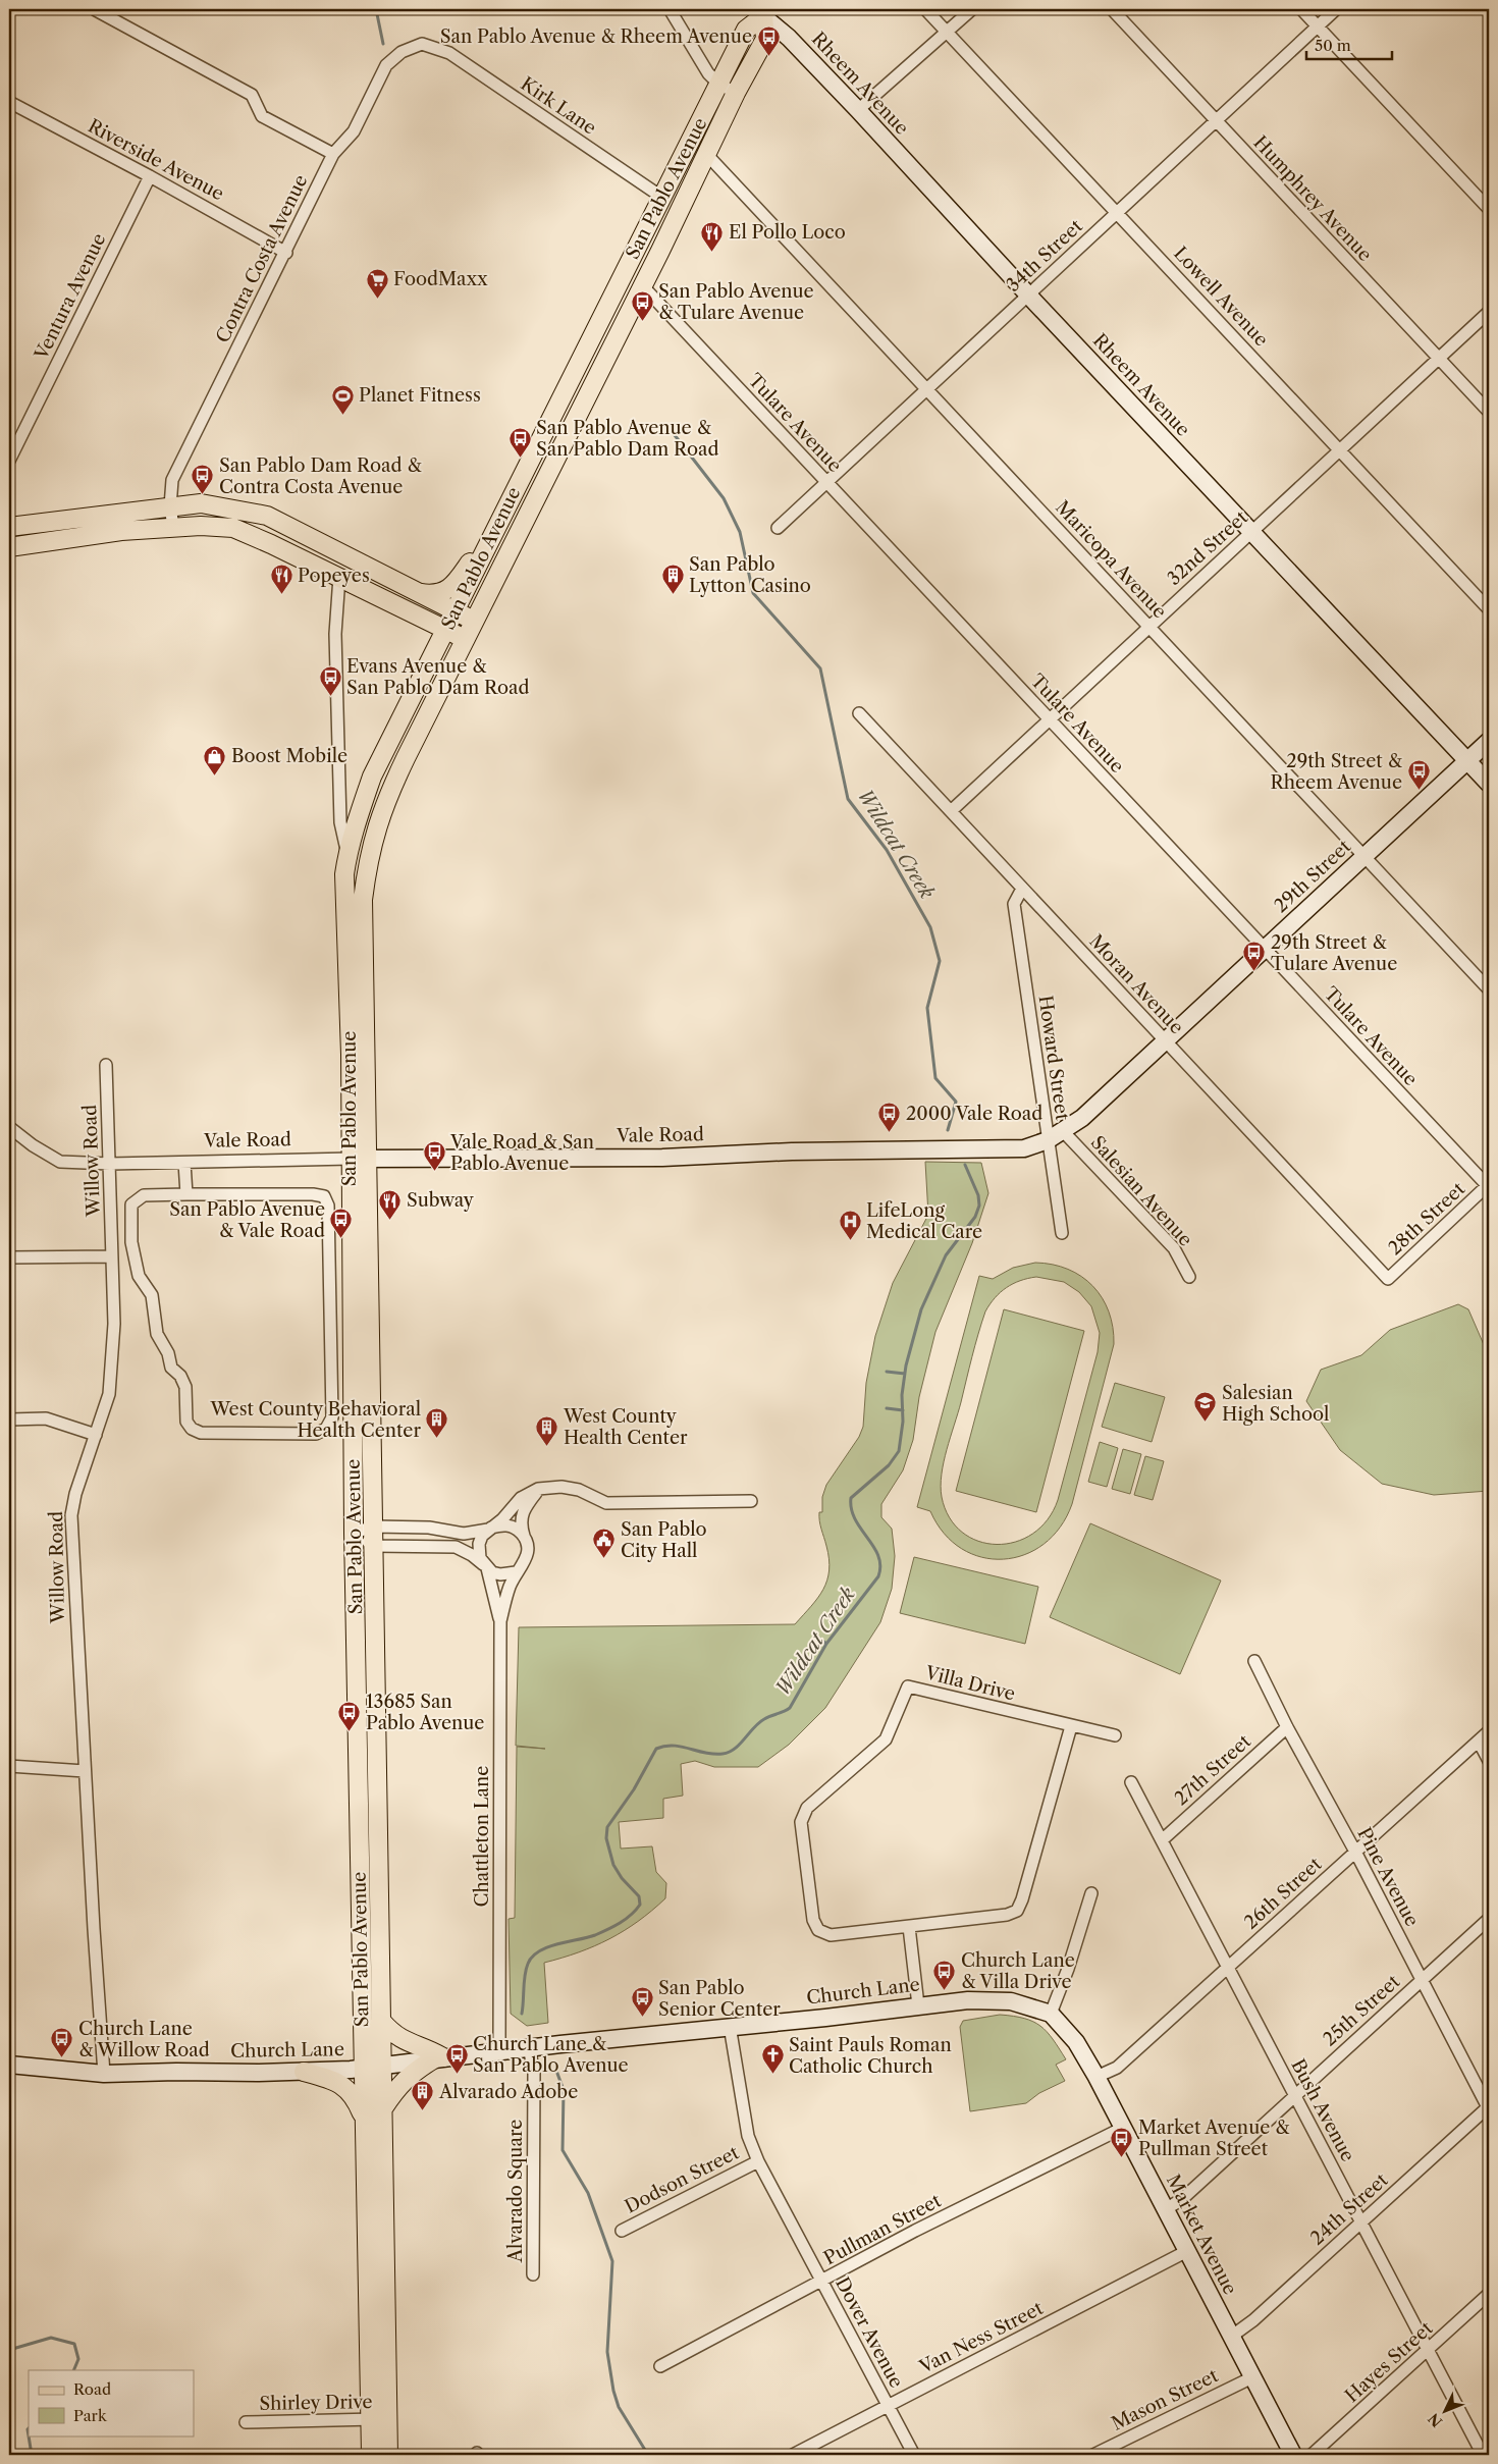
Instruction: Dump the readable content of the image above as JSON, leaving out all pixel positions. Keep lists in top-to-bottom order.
{
  "streets": {
    "main road": ["San Pablo Avenue"],
    "street": [
      "Rheem Avenue",
      "Kirk Lane",
      "Riverside Avenue",
      "Humphrey Avenue",
      "34th Street",
      "Contra Costa Avenue",
      "Ventura Avenue",
      "Lowell Avenue",
      "Tulare Avenue",
      "32nd Street",
      "Maricopa Avenue",
      "29th Street",
      "Moran Avenue",
      "Howard Street",
      "Vale Road",
      "Willow Road",
      "Salesian Avenue",
      "28th Street",
      "Villa Drive",
      "27th Street",
      "Chattleton Lane",
      "Pine Avenue",
      "26th Street",
      "Church Lane",
      "25th Street",
      "Bush Avenue",
      "Dodson Street",
      "Alvarado Square",
      "24th Street",
      "Pullman Street",
      "Market Avenue",
      "Dover Avenue",
      "Van Ness Street",
      "Hayes Street",
      "Mason Street",
      "Shirley Drive"
    ]
  },
  "crossings": [
    ["Rheem Avenue", "San Pablo Avenue"],
    ["Rheem Avenue", "34th Street"],
    ["Rheem Avenue", "32nd Street"],
    ["Rheem Avenue", "29th Street"],
    ["Kirk Lane", "San Pablo Avenue"],
    ["Kirk Lane", "Contra Costa Avenue"],
    ["Riverside Avenue", "Contra Costa Avenue"],
    ["Riverside Avenue", "Ventura Avenue"],
    ["San Pablo Avenue", "Tulare Avenue"],
    ["San Pablo Avenue", "Maricopa Avenue"],
    ["San Pablo Avenue", "Vale Road"],
    ["San Pablo Avenue", "Church Lane"],
    ["San Pablo Avenue", "Shirley Drive"],
    ["Humphrey Avenue", "34th Street"],
    ["Humphrey Avenue", "32nd Street"],
    ["34th Street", "Lowell Avenue"],
    ["34th Street", "Tulare Avenue"],
    ["34th Street", "Maricopa Avenue"],
    ["Lowell Avenue", "32nd Street"],
    ["Tulare Avenue", "32nd Street"],
    ["Tulare Avenue", "29th Street"],
    ["Tulare Avenue", "28th Street"],
    ["32nd Street", "Maricopa Avenue"],
    ["32nd Street", "Moran Avenue"],
    ["Maricopa Avenue", "29th Street"],
    ["29th Street", "Moran Avenue"],
    ["29th Street", "Howard Street"],
    ["29th Street", "Vale Road"],
    ["29th Street", "Salesian Avenue"],
    ["Moran Avenue", "Howard Street"],
    ["Moran Avenue", "28th Street"],
    ["Howard Street", "Vale Road"],
    ["Vale Road", "Willow Road"],
    ["Willow Road", "Church Lane"],
    ["27th Street", "Pine Avenue"],
    ["27th Street", "Bush Avenue"],
    ["Chattleton Lane", "Church Lane"],
    ["Pine Avenue", "26th Street"],
    ["Pine Avenue", "25th Street"],
    ["Pine Avenue", "24th Street"],
    ["26th Street", "Bush Avenue"],
    ["26th Street", "Market Avenue"],
    ["Church Lane", "Alvarado Square"],
    ["Church Lane", "Market Avenue"],
    ["Church Lane", "Dover Avenue"],
    ["25th Street", "Bush Avenue"],
    ["25th Street", "Market Avenue"],
    ["Bush Avenue", "24th Street"],
    ["Bush Avenue", "Hayes Street"],
    ["Dodson Street", "Dover Avenue"],
    ["24th Street", "Market Avenue"],
    ["Pullman Street", "Market Avenue"],
    ["Pullman Street", "Dover Avenue"],
    ["Market Avenue", "Van Ness Street"],
    ["Market Avenue", "Mason Street"],
    ["Dover Avenue", "Van Ness Street"]
  ],
  "water": ["Wildcat Creek"],
  "places": {
    "bus stop": [
      "San Pablo Avenue & Rheem Avenue",
      "San Pablo Avenue & Tulare Avenue",
      "San Pablo Avenue & San Pablo Dam Road",
      "San Pablo Dam Road & Contra Costa Avenue",
      "Evans Avenue & San Pablo Dam Road",
      "29th Street & Rheem Avenue",
      "29th Street & Tulare Avenue",
      "2000 Vale Road",
      "Vale Road & San Pablo Avenue",
      "San Pablo Avenue & Vale Road",
      "13685 San Pablo Avenue",
      "Church Lane & Villa Drive",
      "San Pablo Senior Center",
      "Church Lane & Willow Road",
      "Church Lane & San Pablo Avenue",
      "Market Avenue & Pullman Street"
    ],
    "restaurant": ["El Pollo Loco", "Popeyes", "Subway"],
    "supermarket": ["FoodMaxx"],
    "sports": ["Planet Fitness"],
    "building": [
      "San Pablo Lytton Casino",
      "West County Behavioral Health Center",
      "West County Health Center",
      "Alvarado Adobe"
    ],
    "shop": ["Boost Mobile"],
    "hospital": ["LifeLong Medical Care"],
    "school or university": ["Salesian High School"],
    "public building": ["San Pablo City Hall"],
    "church": ["Saint Pauls Roman Catholic Church"]
  },
  "legend": ["Road", "Park"],
  "scale_bar": "50 m",
  "north": "bottom left"
}
